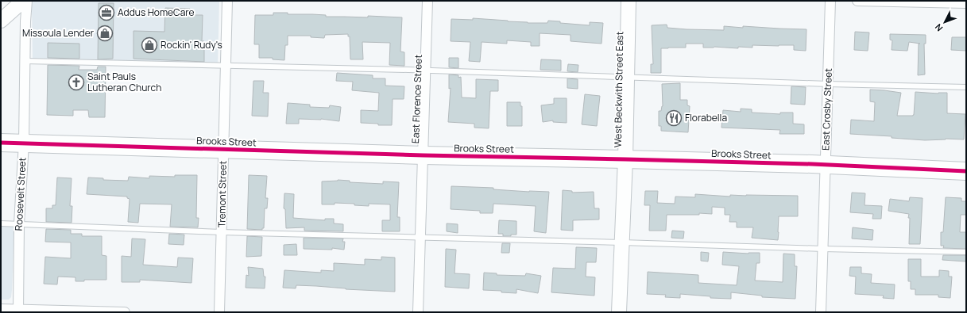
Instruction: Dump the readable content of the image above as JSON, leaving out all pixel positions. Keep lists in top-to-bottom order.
{
  "streets": {
    "highway": ["Brooks Street"],
    "street": [
      "West Beckwith Street East",
      "East Florence Street",
      "East Crosby Street",
      "Roosevelt Street",
      "Tremont Street"
    ]
  },
  "crossings": [
    ["West Beckwith Street East", "Brooks Street"],
    ["East Florence Street", "Brooks Street"],
    ["East Crosby Street", "Brooks Street"],
    ["Brooks Street", "Roosevelt Street"],
    ["Brooks Street", "Tremont Street"]
  ],
  "places": {
    "office": ["Addus HomeCare"],
    "shop": ["Missoula Lender", "Rockin' Rudy's"],
    "church": ["Saint Pauls Lutheran Church"],
    "restaurant": ["Florabella"]
  },
  "north": "bottom left"
}
